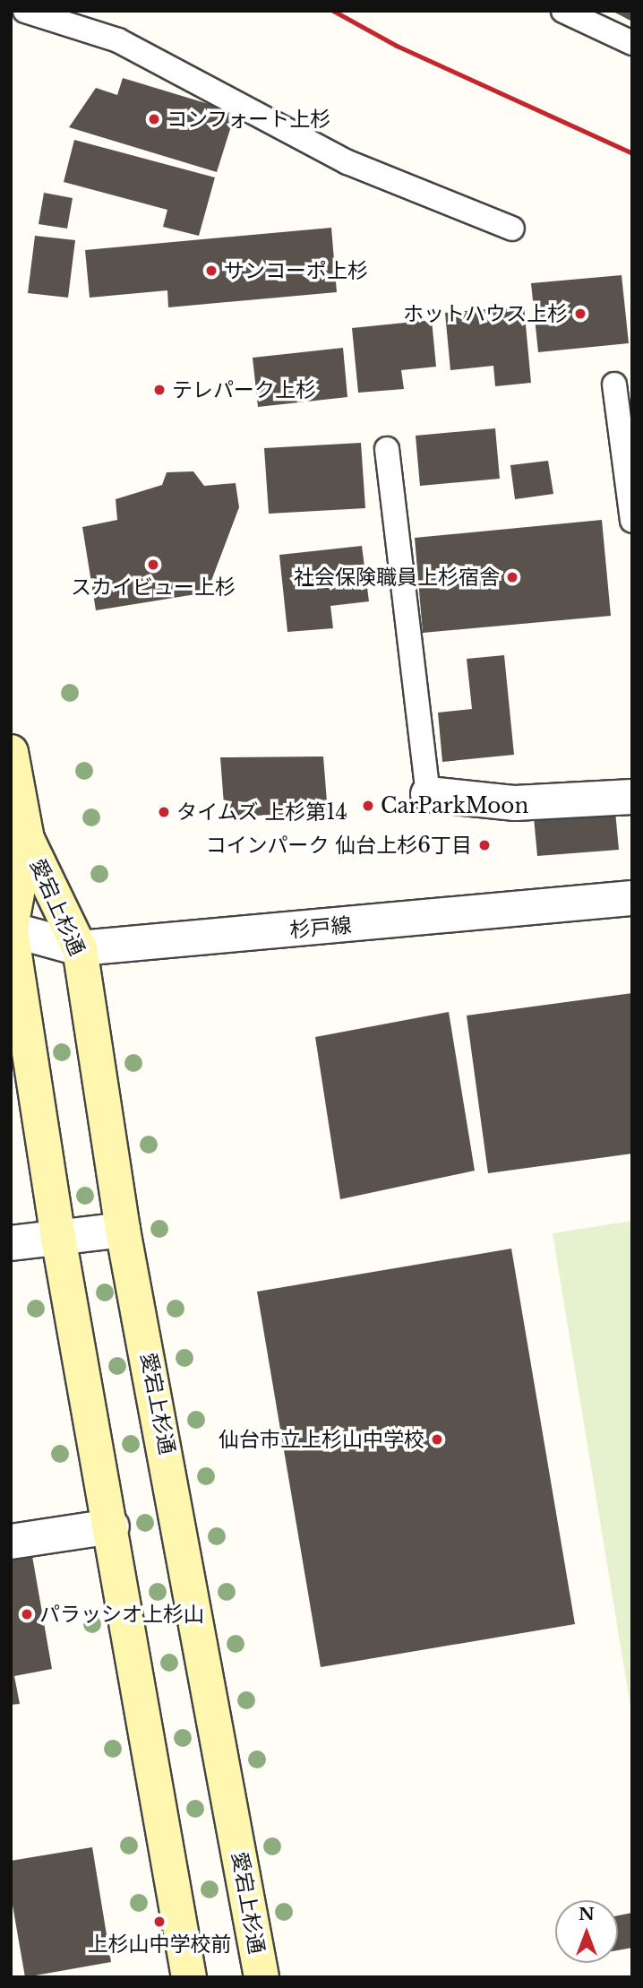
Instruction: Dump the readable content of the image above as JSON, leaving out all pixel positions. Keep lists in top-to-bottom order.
{
  "streets": {
    "street": ["愛宕上杉通", "杉戸線"]
  },
  "crossings": [
    ["愛宕上杉通", "杉戸線"]
  ],
  "places": [
    "コンフォート上杉",
    "サンコーポ上杉",
    "ホットハウス上杉",
    "テレパーク上杉",
    "スカイビュー上杉",
    "社会保険職員上杉宿舎",
    "CarParkMoon",
    "タイムズ 上杉第14",
    "コインパーク 仙台上杉6丁目",
    "仙台市立上杉山中学校",
    "パラッシオ上杉山",
    "上杉山中学校前"
  ],
  "north": "top"
}
